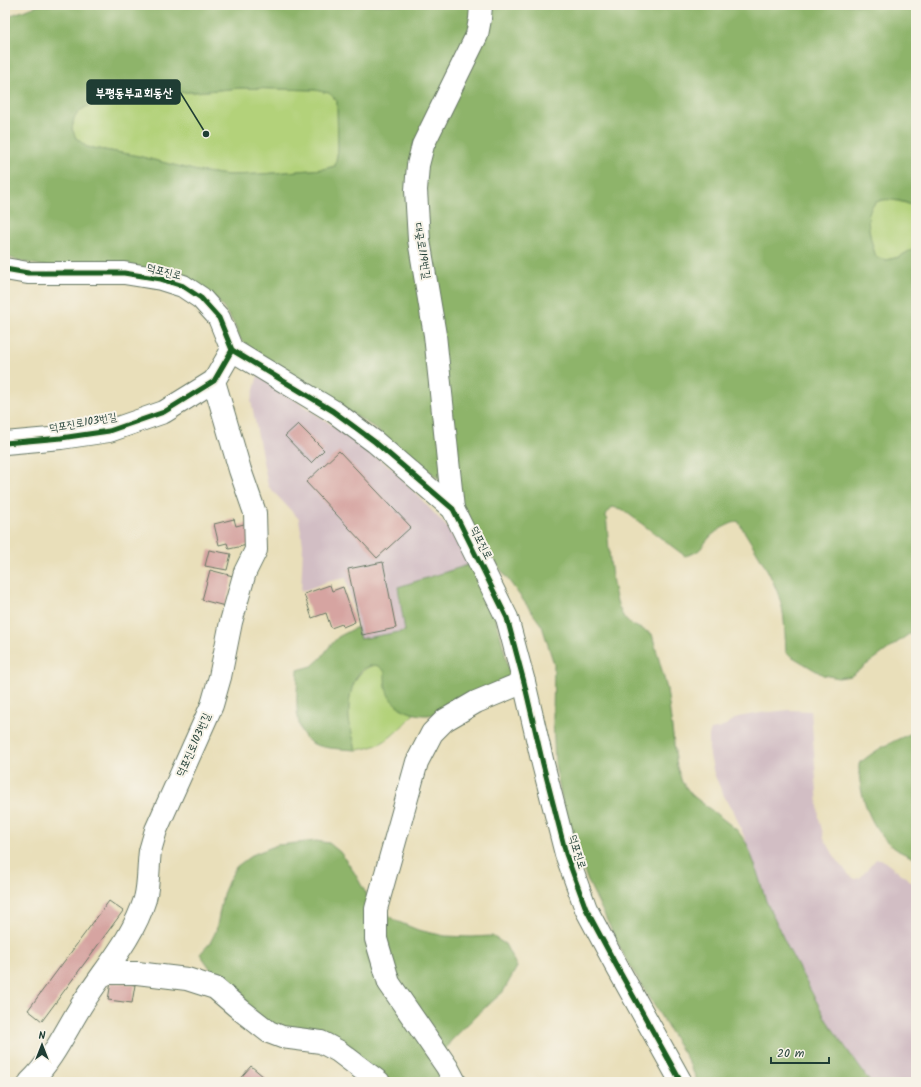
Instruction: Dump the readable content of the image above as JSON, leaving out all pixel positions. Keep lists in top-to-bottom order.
{
  "streets": {
    "street": ["대곶로119번길", "덕포진로", "덕포진로103번길"]
  },
  "crossings": [
    ["대곶로119번길", "덕포진로"],
    ["덕포진로", "덕포진로103번길"]
  ],
  "places": ["부평동부교회동산"],
  "scale_bar": "20 m",
  "north": "top"
}
